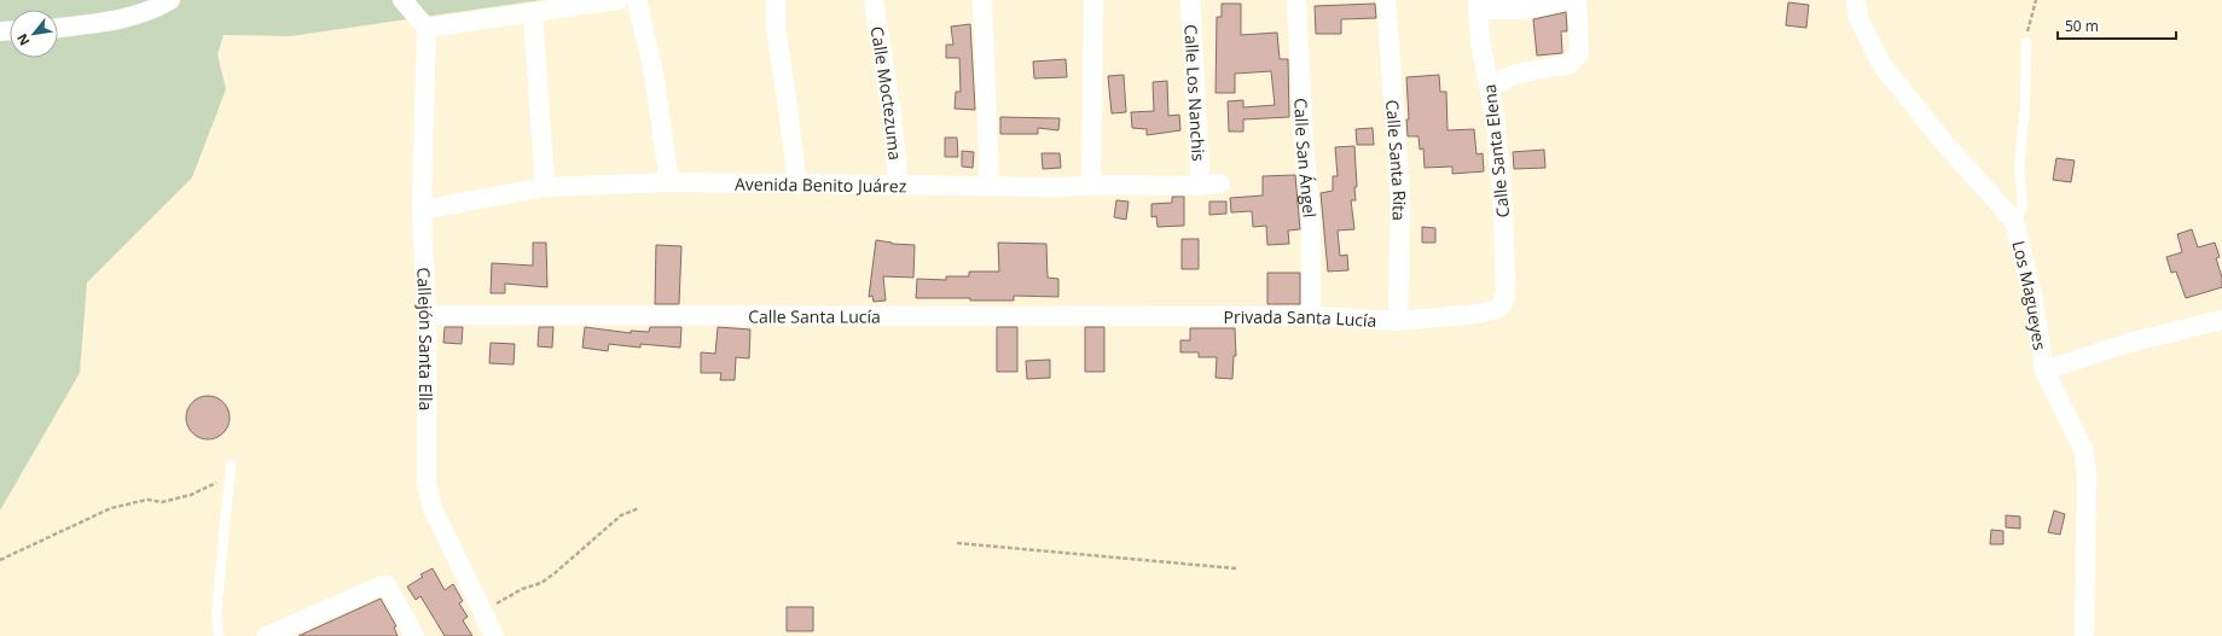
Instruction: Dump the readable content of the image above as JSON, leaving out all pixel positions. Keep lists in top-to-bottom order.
{
  "streets": {
    "street": [
      "Calle Moctezuma",
      "Calle Los Nanchis",
      "Calle Santa Elena",
      "Calle San Ángel",
      "Calle Santa Rita",
      "Avenida Benito Juárez",
      "Los Magueyes",
      "Calle Santa Lucía",
      "Privada Santa Lucía",
      "Callejón Santa Ella"
    ]
  },
  "crossings": [
    ["Calle Moctezuma", "Avenida Benito Juárez"],
    ["Calle Los Nanchis", "Avenida Benito Juárez"],
    ["Calle Santa Elena", "Privada Santa Lucía"],
    ["Calle San Ángel", "Privada Santa Lucía"],
    ["Calle Santa Rita", "Privada Santa Lucía"],
    ["Avenida Benito Juárez", "Callejón Santa Ella"],
    ["Calle Santa Lucía", "Privada Santa Lucía"],
    ["Calle Santa Lucía", "Callejón Santa Ella"]
  ],
  "scale_bar": "50 m",
  "north": "bottom left"
}
